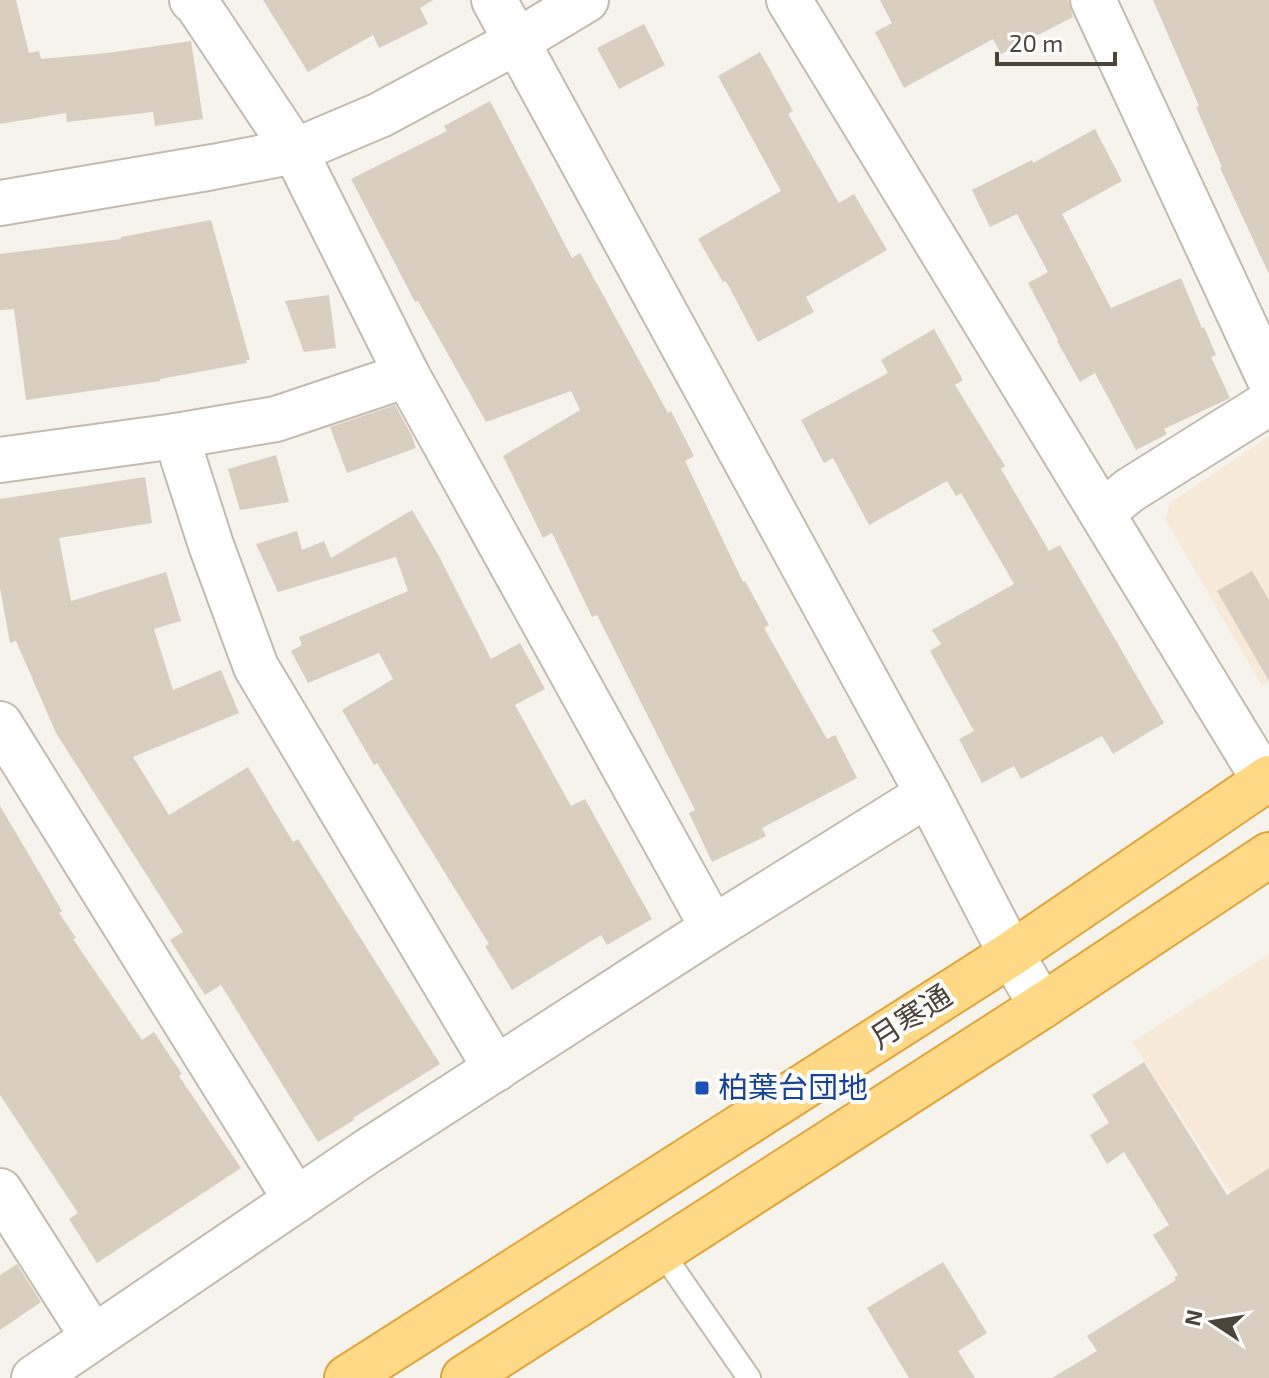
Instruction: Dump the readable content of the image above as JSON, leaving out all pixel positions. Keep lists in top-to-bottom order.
{
  "streets": {
    "highway": ["月寒通"]
  },
  "places": {
    "transit": ["柏葉台団地"]
  },
  "scale_bar": "20 m",
  "north": "left"
}
